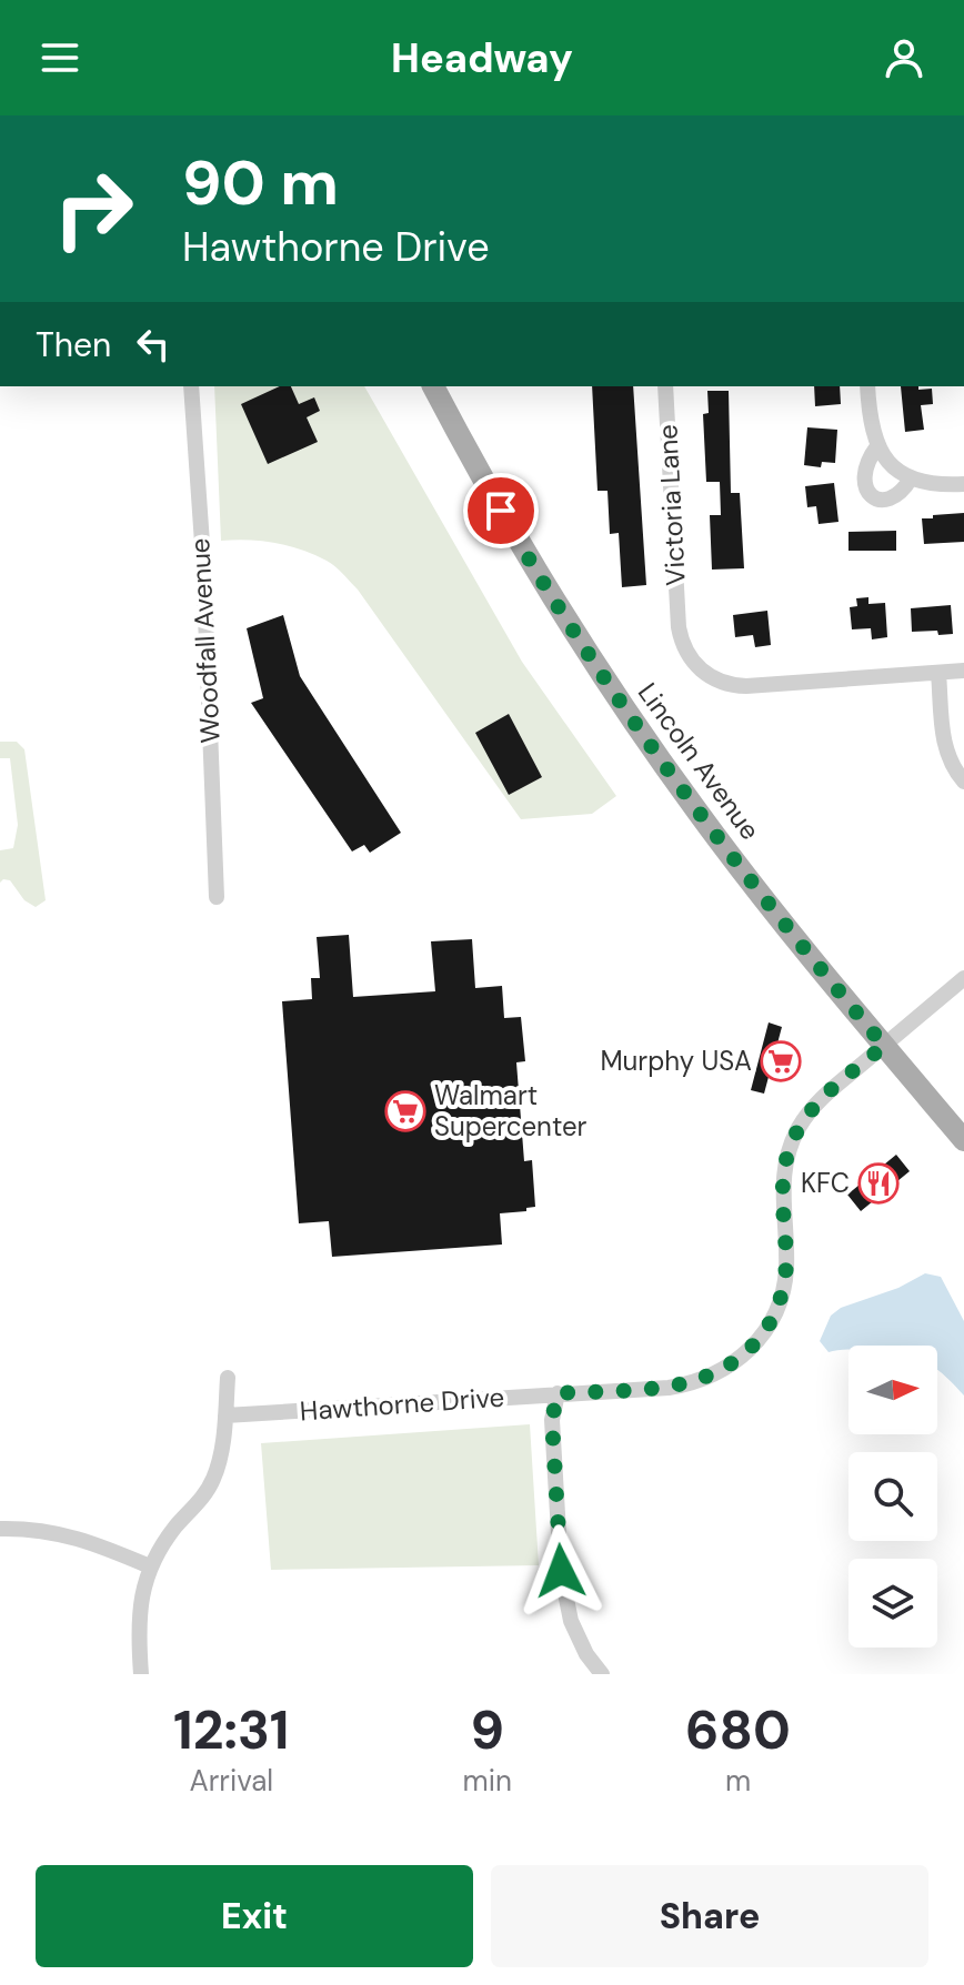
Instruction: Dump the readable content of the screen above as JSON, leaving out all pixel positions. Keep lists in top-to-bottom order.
{
  "streets": {
    "main road": ["Lincoln Avenue"],
    "street": ["Victoria Lane", "Woodfall Avenue", "Hawthorne Drive"]
  },
  "crossings": [
    ["Lincoln Avenue", "Hawthorne Drive"]
  ],
  "places": {
    "supermarket": ["Murphy USA", "Walmart Supercenter"],
    "restaurant": ["KFC"]
  },
  "north": "right",
  "page": {
    "header": "Headway",
    "turn": ["90 m", "Hawthorne Drive"],
    "then": "Then",
    "eta": [
      "12:31",
      "Arrival",
      "9",
      "min",
      "680",
      "m"
    ],
    "buttons": ["Exit", "Share"]
  }
}
